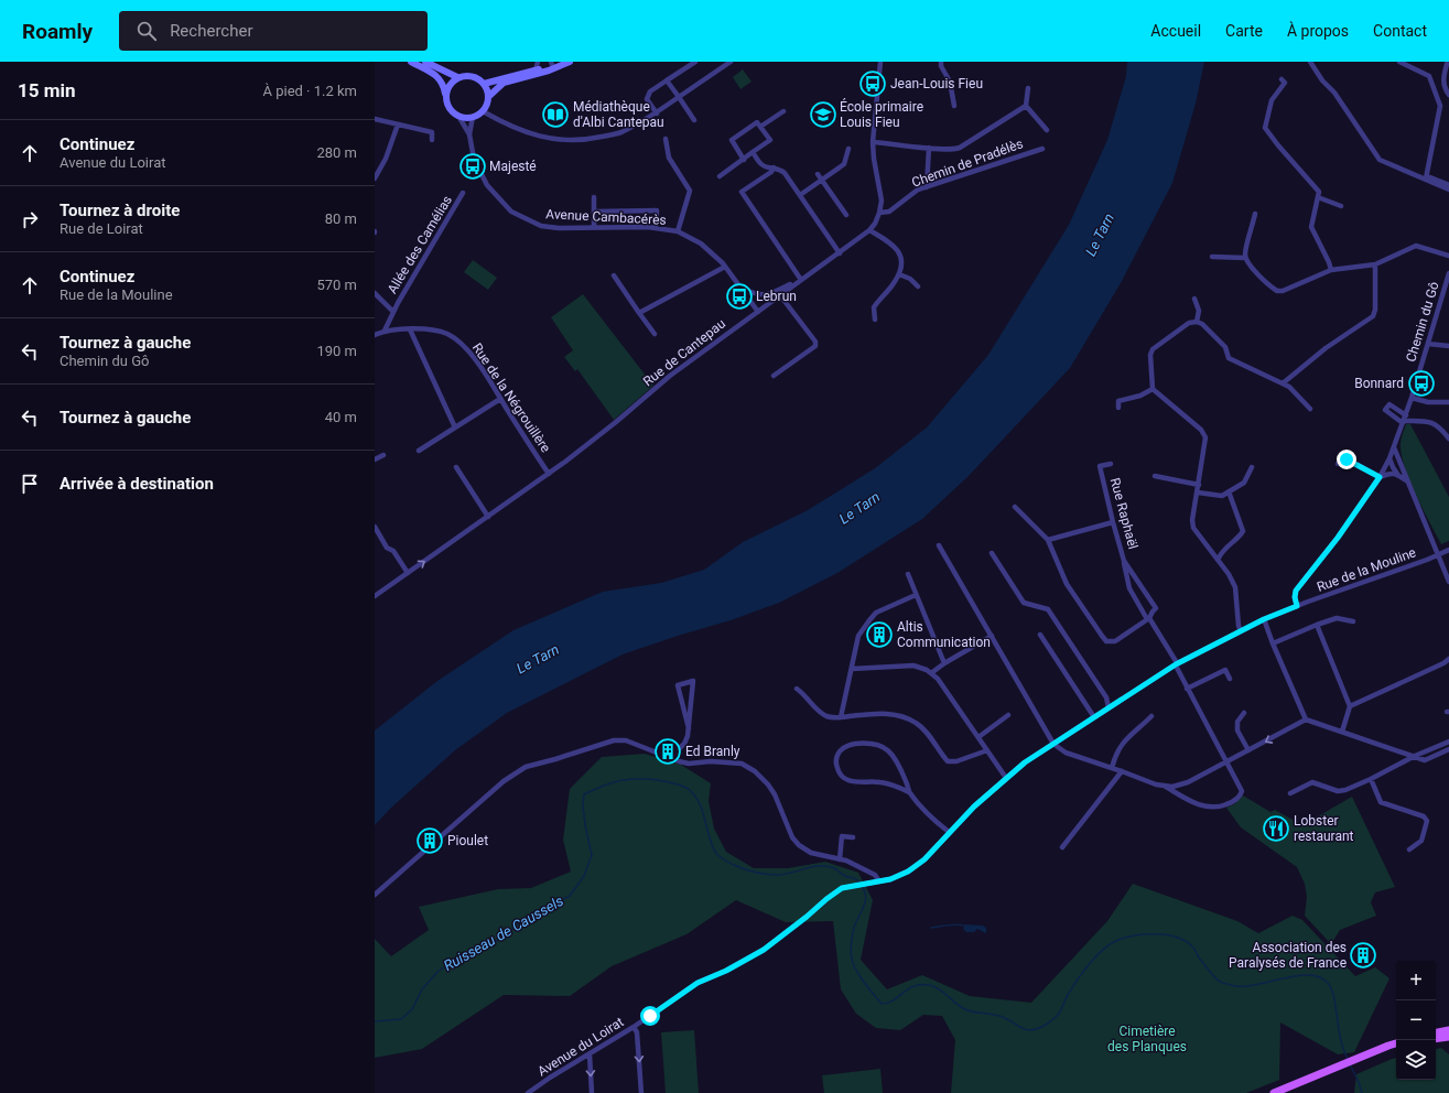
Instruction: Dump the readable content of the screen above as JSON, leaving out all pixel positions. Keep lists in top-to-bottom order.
{
  "streets": {
    "street": [
      "Chemin de Pradélès",
      "Avenue Cambacérès",
      "Allée des Camélias",
      "Chemin du Gô",
      "Rue de Cantepau",
      "Rue de la Négrouillère",
      "Rue Raphaël",
      "Rue de la Mouline",
      "Avenue du Loirat"
    ]
  },
  "crossings": [
    ["Chemin de Pradélès", "Rue de Cantepau"],
    ["Avenue Cambacérès", "Rue de Cantepau"],
    ["Allée des Camélias", "Rue de la Négrouillère"],
    ["Chemin du Gô", "Rue de la Mouline"],
    ["Rue de Cantepau", "Rue de la Négrouillère"],
    ["Rue Raphaël", "Rue de la Mouline"],
    ["Rue de la Mouline", "Avenue du Loirat"]
  ],
  "water": ["Le Tarn", "Ruisseau de Caussels"],
  "parks": ["Cimetière des Planques"],
  "places": {
    "bus stop": [
      "Jean-Louis Fieu",
      "Majesté",
      "Lebrun",
      "Bonnard"
    ],
    "library": ["Médiathèque d'Albi Cantepau"],
    "school or university": ["École primaire Louis Fieu"],
    "building": [
      "Altis Communication",
      "Ed Branly",
      "Pioulet",
      "Association des Paralysés de France"
    ],
    "restaurant": ["Lobster restaurant"]
  },
  "page": {
    "header": "Roamly",
    "search": "Rechercher",
    "nav": [
      "Accueil",
      "Carte",
      "À propos",
      "Contact"
    ],
    "heading": ["15 min", "À pied · 1.2 km"],
    "list": [
      ["Continuez", "Avenue du Loirat", "280 m"],
      ["Tournez à droite", "Rue de Loirat", "80 m"],
      ["Continuez", "Rue de la Mouline", "570 m"],
      ["Tournez à gauche", "Chemin du Gô", "190 m"],
      ["Tournez à gauche", "40 m"],
      "Arrivée à destination"
    ],
    "map_buttons": ["+", "−"]
  }
}
